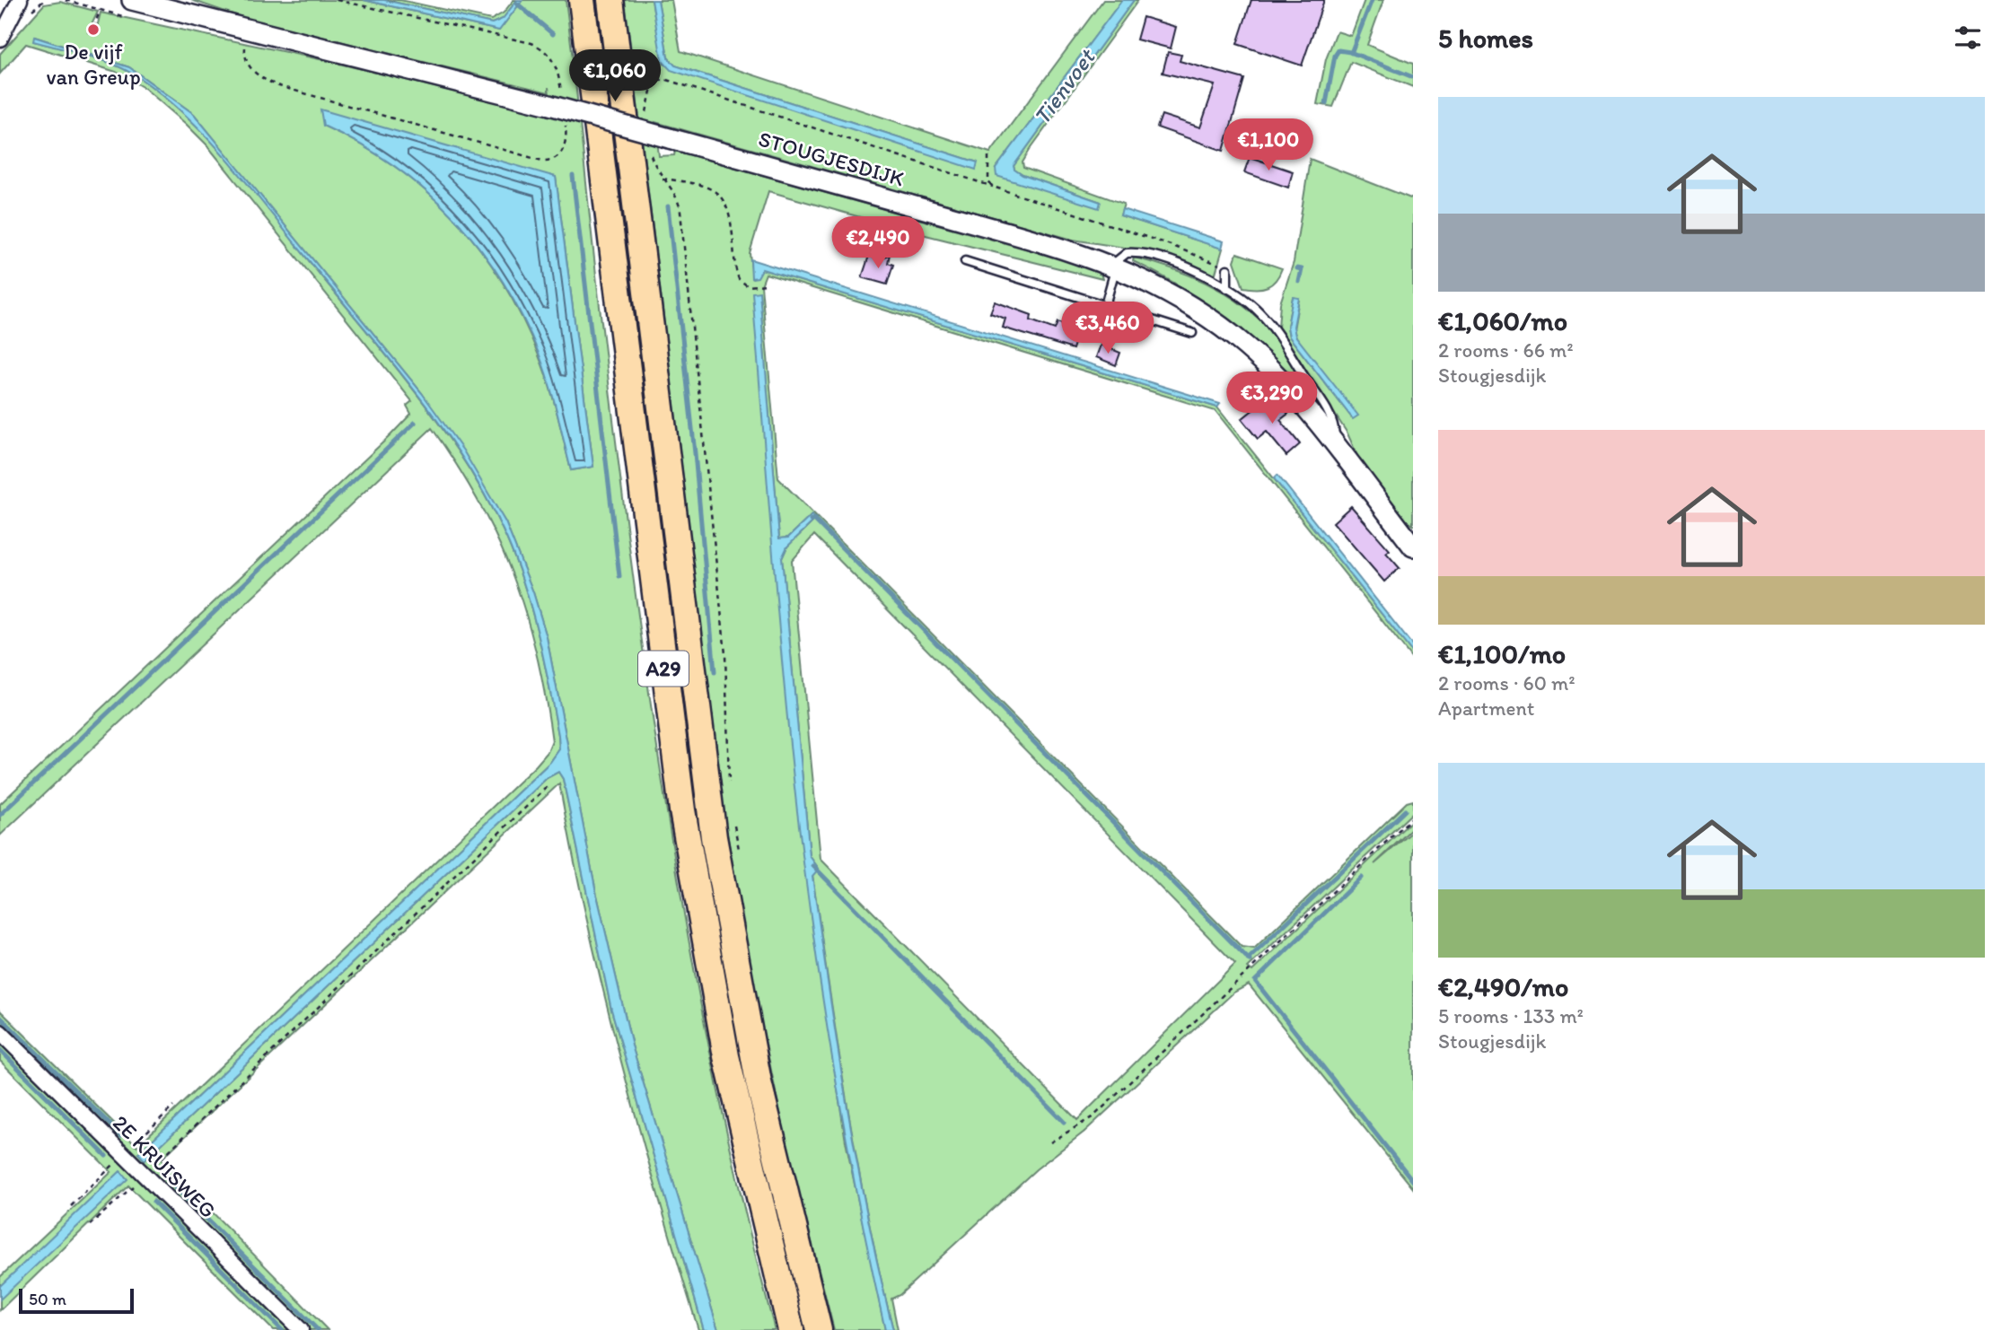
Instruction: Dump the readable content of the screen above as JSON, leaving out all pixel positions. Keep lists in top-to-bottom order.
{
  "streets": {
    "highway": ["A29"],
    "street": ["STOUGJESDIJK", "2E KRUISWEG"]
  },
  "water": ["Tienvoet"],
  "places": ["De vijf van Greup"],
  "scale_bar": "50 m",
  "page": {
    "heading": "5 homes",
    "price": [
      "€1,060",
      "€1,100",
      "€2,490",
      "€3,460",
      "€3,290"
    ],
    "list": [
      {
        "name": "€1,060/mo",
        "note": "2 rooms · 66 m² · Stougjesdijk"
      },
      {
        "name": "€1,100/mo",
        "note": "2 rooms · 60 m² · Apartment"
      },
      {
        "name": "€2,490/mo",
        "note": "5 rooms · 133 m² · Stougjesdijk"
      }
    ],
    "scale": "50 m"
  }
}
